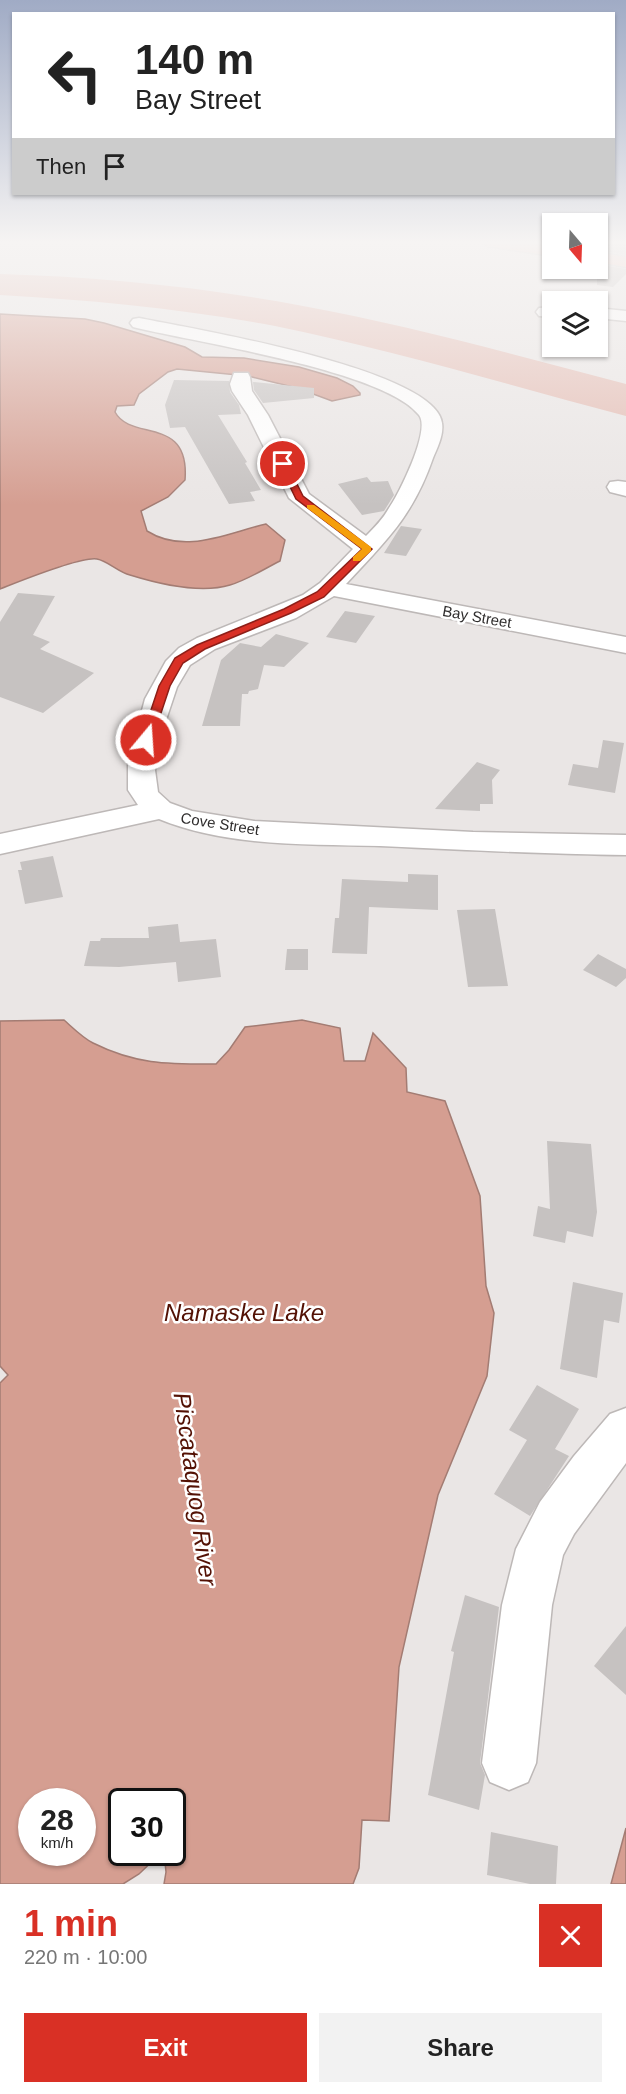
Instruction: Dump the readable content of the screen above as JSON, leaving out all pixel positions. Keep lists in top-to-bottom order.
{
  "streets": {
    "street": ["Bay Street", "Cove Street"]
  },
  "crossings": [
    ["Bay Street", "Cove Street"]
  ],
  "water": ["Namaske Lake", "Piscataquog River"],
  "north": "bottom",
  "page": {
    "turn": ["140 m", "Bay Street"],
    "then": "Then",
    "speed": "28 km/h",
    "limit": "30",
    "heading": ["1 min", "220 m · 10:00"],
    "buttons": ["Exit", "Share"]
  }
}
